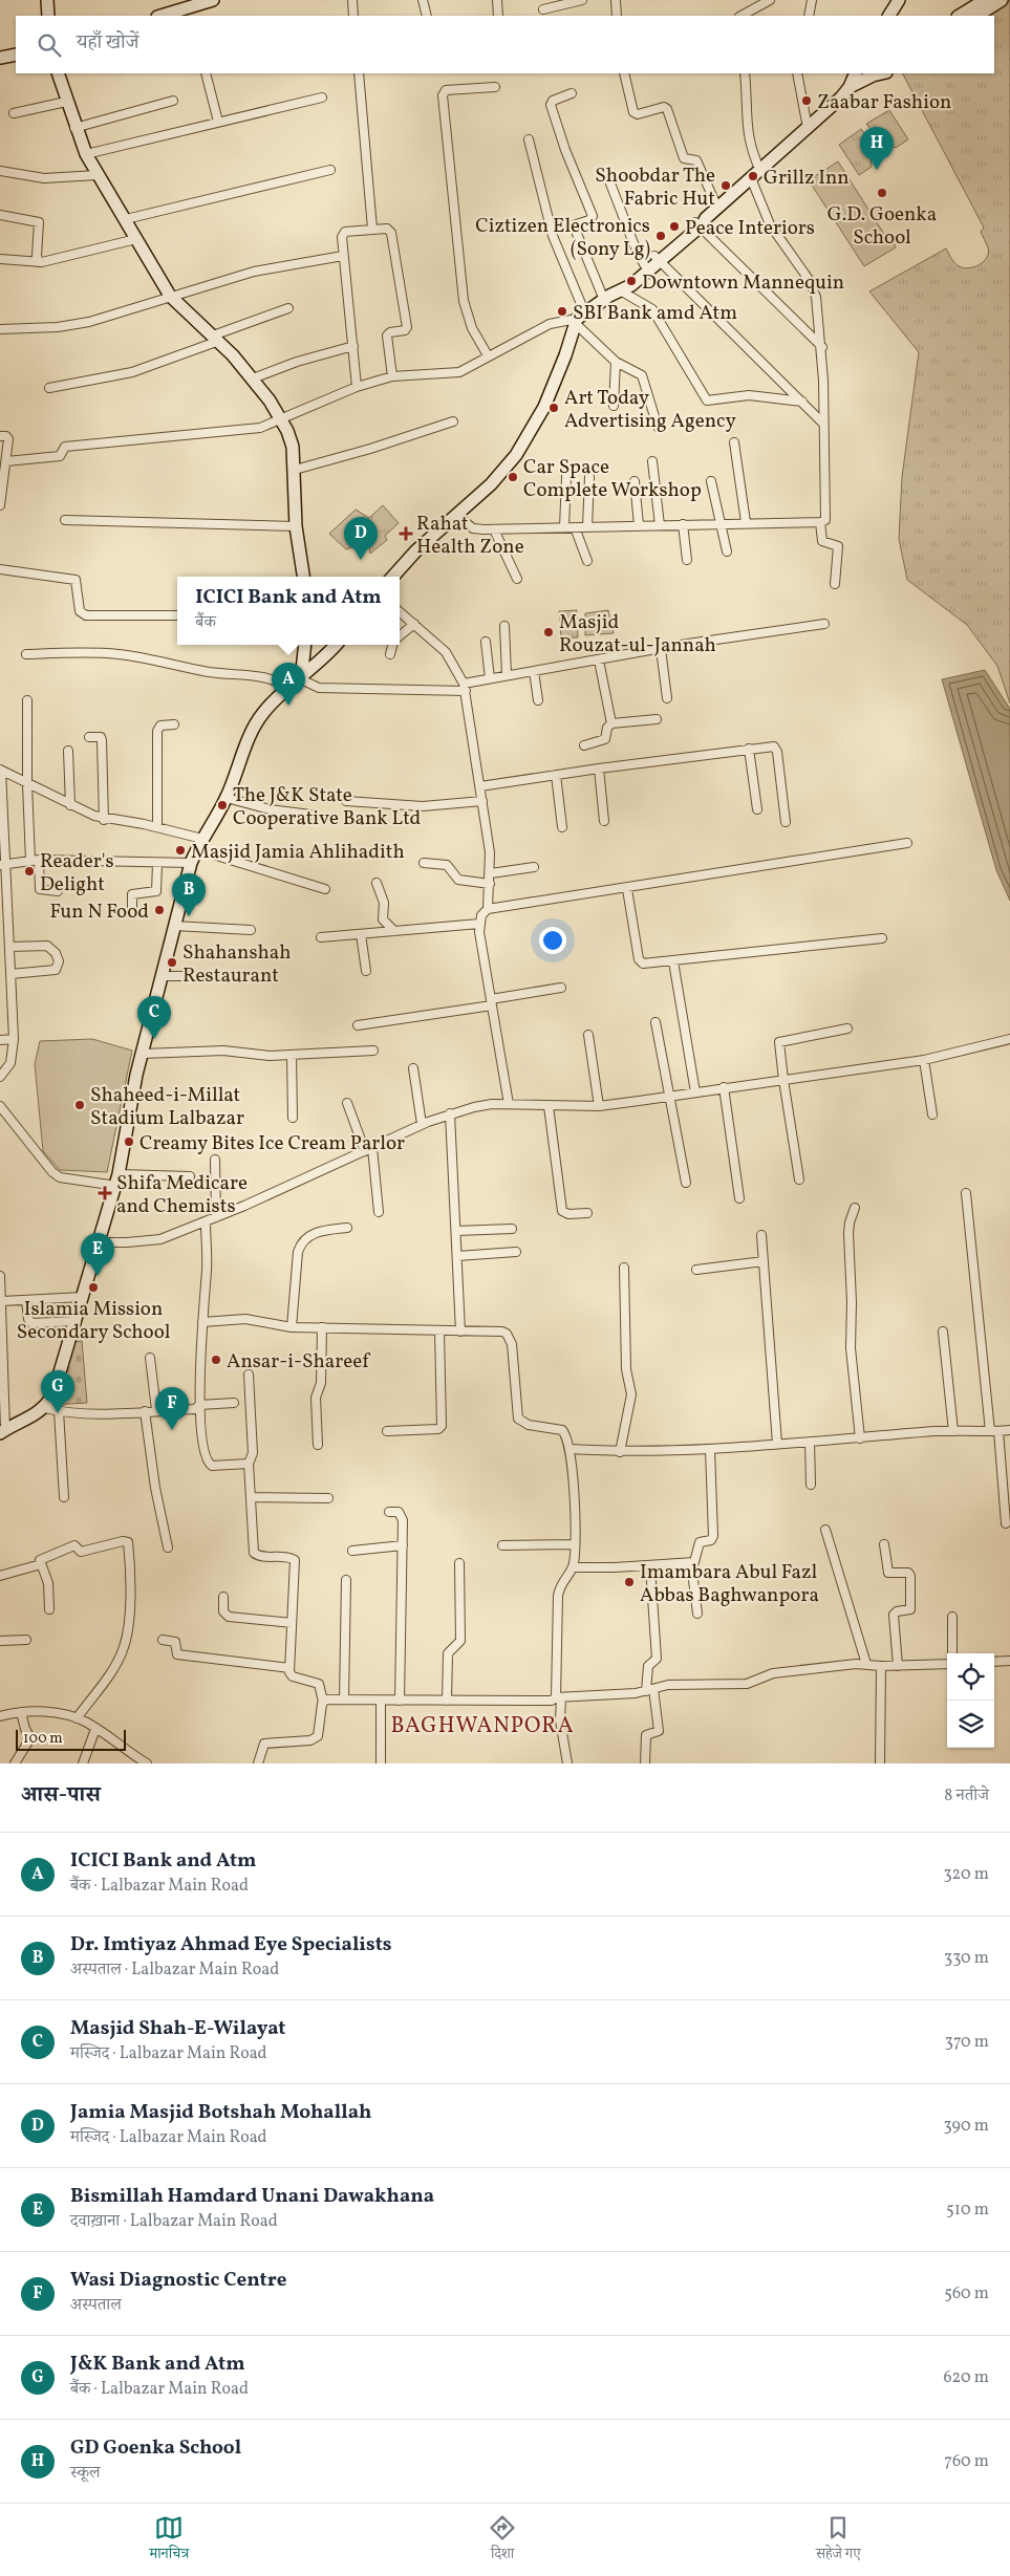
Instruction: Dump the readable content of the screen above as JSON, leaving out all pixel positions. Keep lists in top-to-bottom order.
{
  "districts": ["BAGHWANPORA"],
  "places": {
    "other": [
      "Zaabar Fashion",
      "Grillz Inn",
      "Shoobdar The Fabric Hut",
      "G.D. Goenka School",
      "Peace Interiors",
      "Ciztizen Electronics (Sony Lg)",
      "Downtown Mannequin",
      "SBI Bank amd Atm",
      "Art Today Advertising Agency",
      "Car Space Complete Workshop",
      "Masjid Rouzat-ul-Jannah",
      "The J&K State Cooperative Bank Ltd",
      "Masjid Jamia Ahlihadith",
      "Reader's Delight",
      "Fun N Food",
      "Shahanshah Restaurant",
      "Shaheed-i-Millat Stadium Lalbazar",
      "Creamy Bites Ice Cream Parlor",
      "Islamia Mission Secondary School",
      "Ansar-i-Shareef",
      "Imambara Abul Fazl Abbas Baghwanpora"
    ],
    "health": ["Rahat Health Zone", "Shifa Medicare and Chemists"]
  },
  "scale_bar": "100 m",
  "page": {
    "search": "यहाँ खोजें",
    "pins": [
      "H",
      "D",
      "A",
      "B",
      "C",
      "E",
      "G",
      "F"
    ],
    "popup": ["ICICI Bank and Atm", "बैंक"],
    "scale": "100 m",
    "heading": ["आस-पास", "8 नतीजे"],
    "list": [
      {
        "mark": "A",
        "name": "ICICI Bank and Atm",
        "note": "बैंक · Lalbazar Main Road",
        "value": "320 m"
      },
      {
        "mark": "B",
        "name": "Dr. Imtiyaz Ahmad Eye Specialists",
        "note": "अस्पताल · Lalbazar Main Road",
        "value": "330 m"
      },
      {
        "mark": "C",
        "name": "Masjid Shah-E-Wilayat",
        "note": "मस्जिद · Lalbazar Main Road",
        "value": "370 m"
      },
      {
        "mark": "D",
        "name": "Jamia Masjid Botshah Mohallah",
        "note": "मस्जिद · Lalbazar Main Road",
        "value": "390 m"
      },
      {
        "mark": "E",
        "name": "Bismillah Hamdard Unani Dawakhana",
        "note": "दवाख़ाना · Lalbazar Main Road",
        "value": "510 m"
      },
      {
        "mark": "F",
        "name": "Wasi Diagnostic Centre",
        "note": "अस्पताल",
        "value": "560 m"
      },
      {
        "mark": "G",
        "name": "J&K Bank and Atm",
        "note": "बैंक · Lalbazar Main Road",
        "value": "620 m"
      },
      {
        "mark": "H",
        "name": "GD Goenka School",
        "note": "स्कूल",
        "value": "760 m"
      }
    ],
    "nav": ["मानचित्र", "दिशा", "सहेजे गए"]
  }
}
